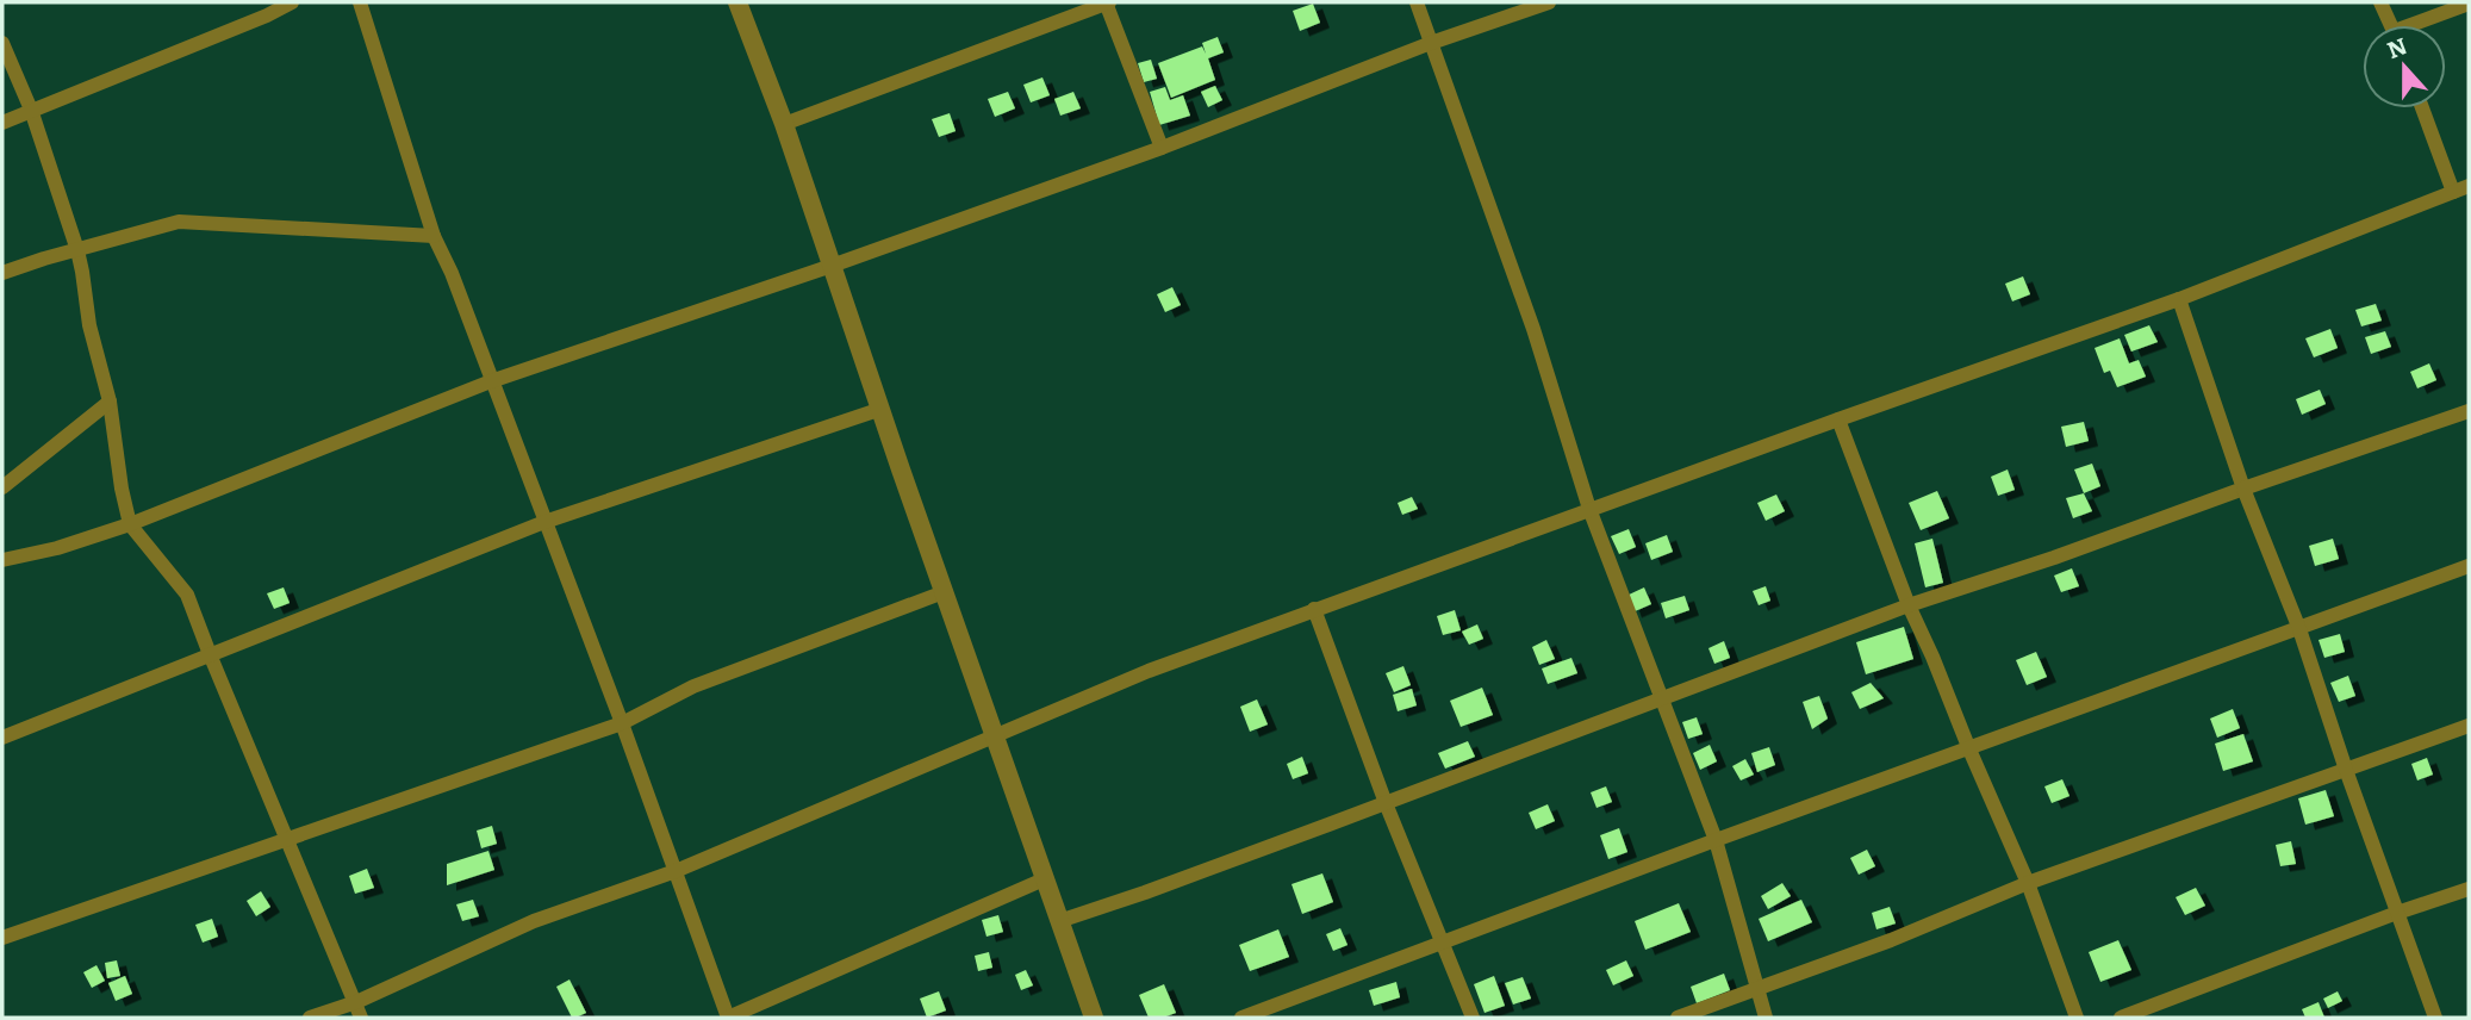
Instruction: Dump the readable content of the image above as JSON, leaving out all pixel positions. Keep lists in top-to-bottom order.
{
  "north": "top"
}
